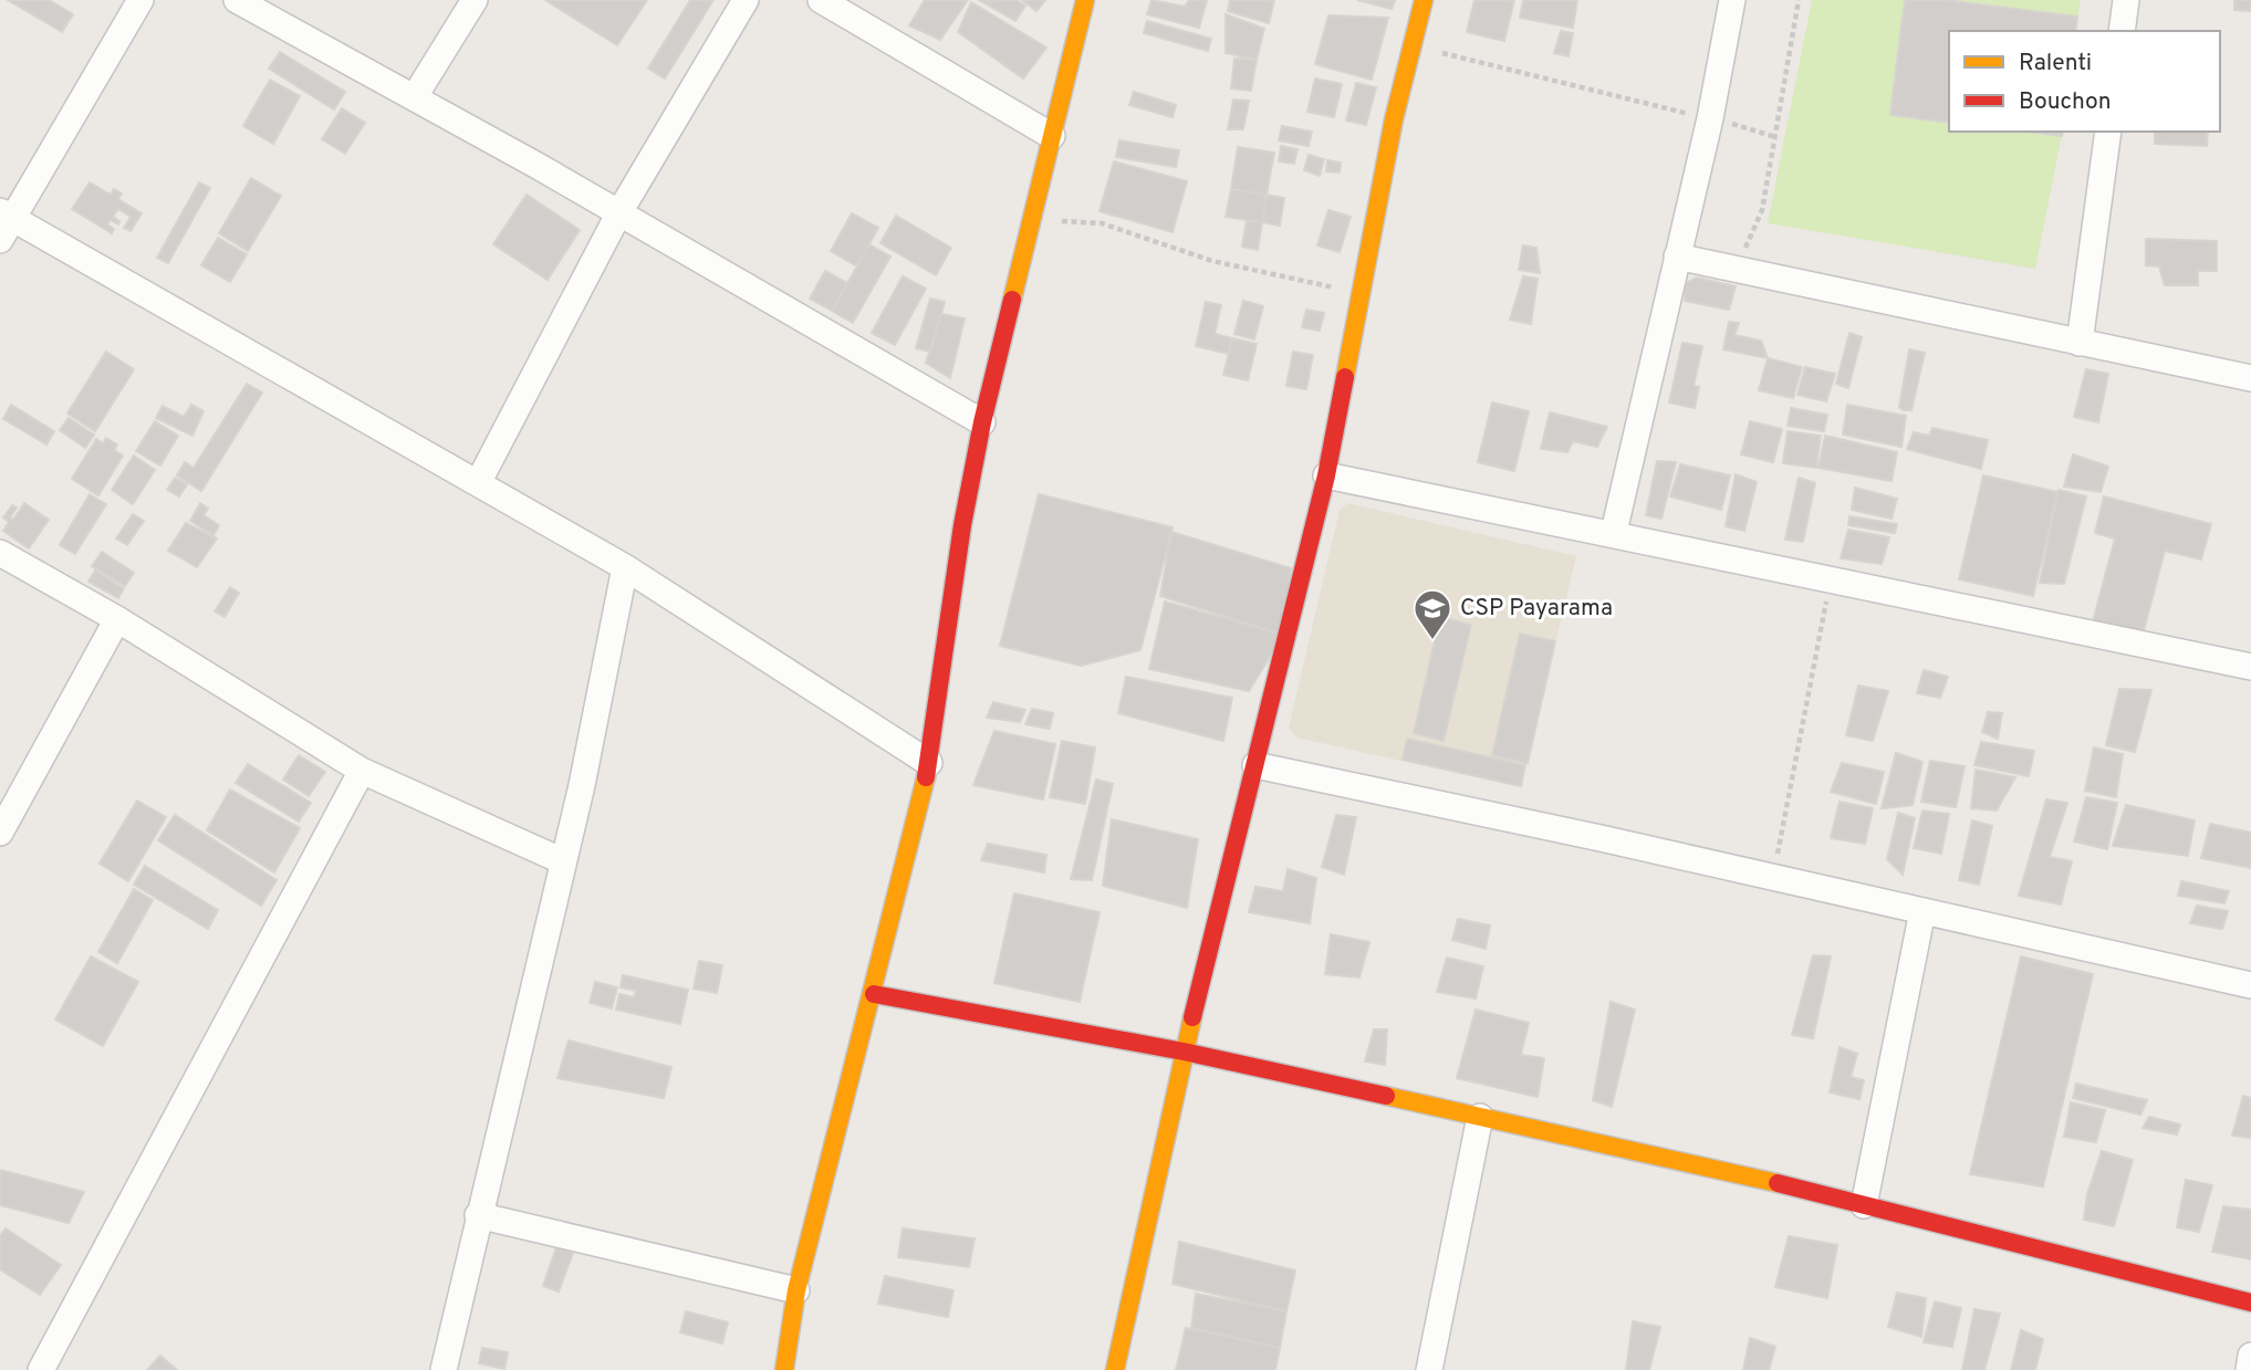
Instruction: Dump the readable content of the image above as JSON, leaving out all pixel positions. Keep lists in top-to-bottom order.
{
  "places": {
    "school or university": ["CSP Payarama"]
  },
  "legend": ["Ralenti", "Bouchon"]
}
